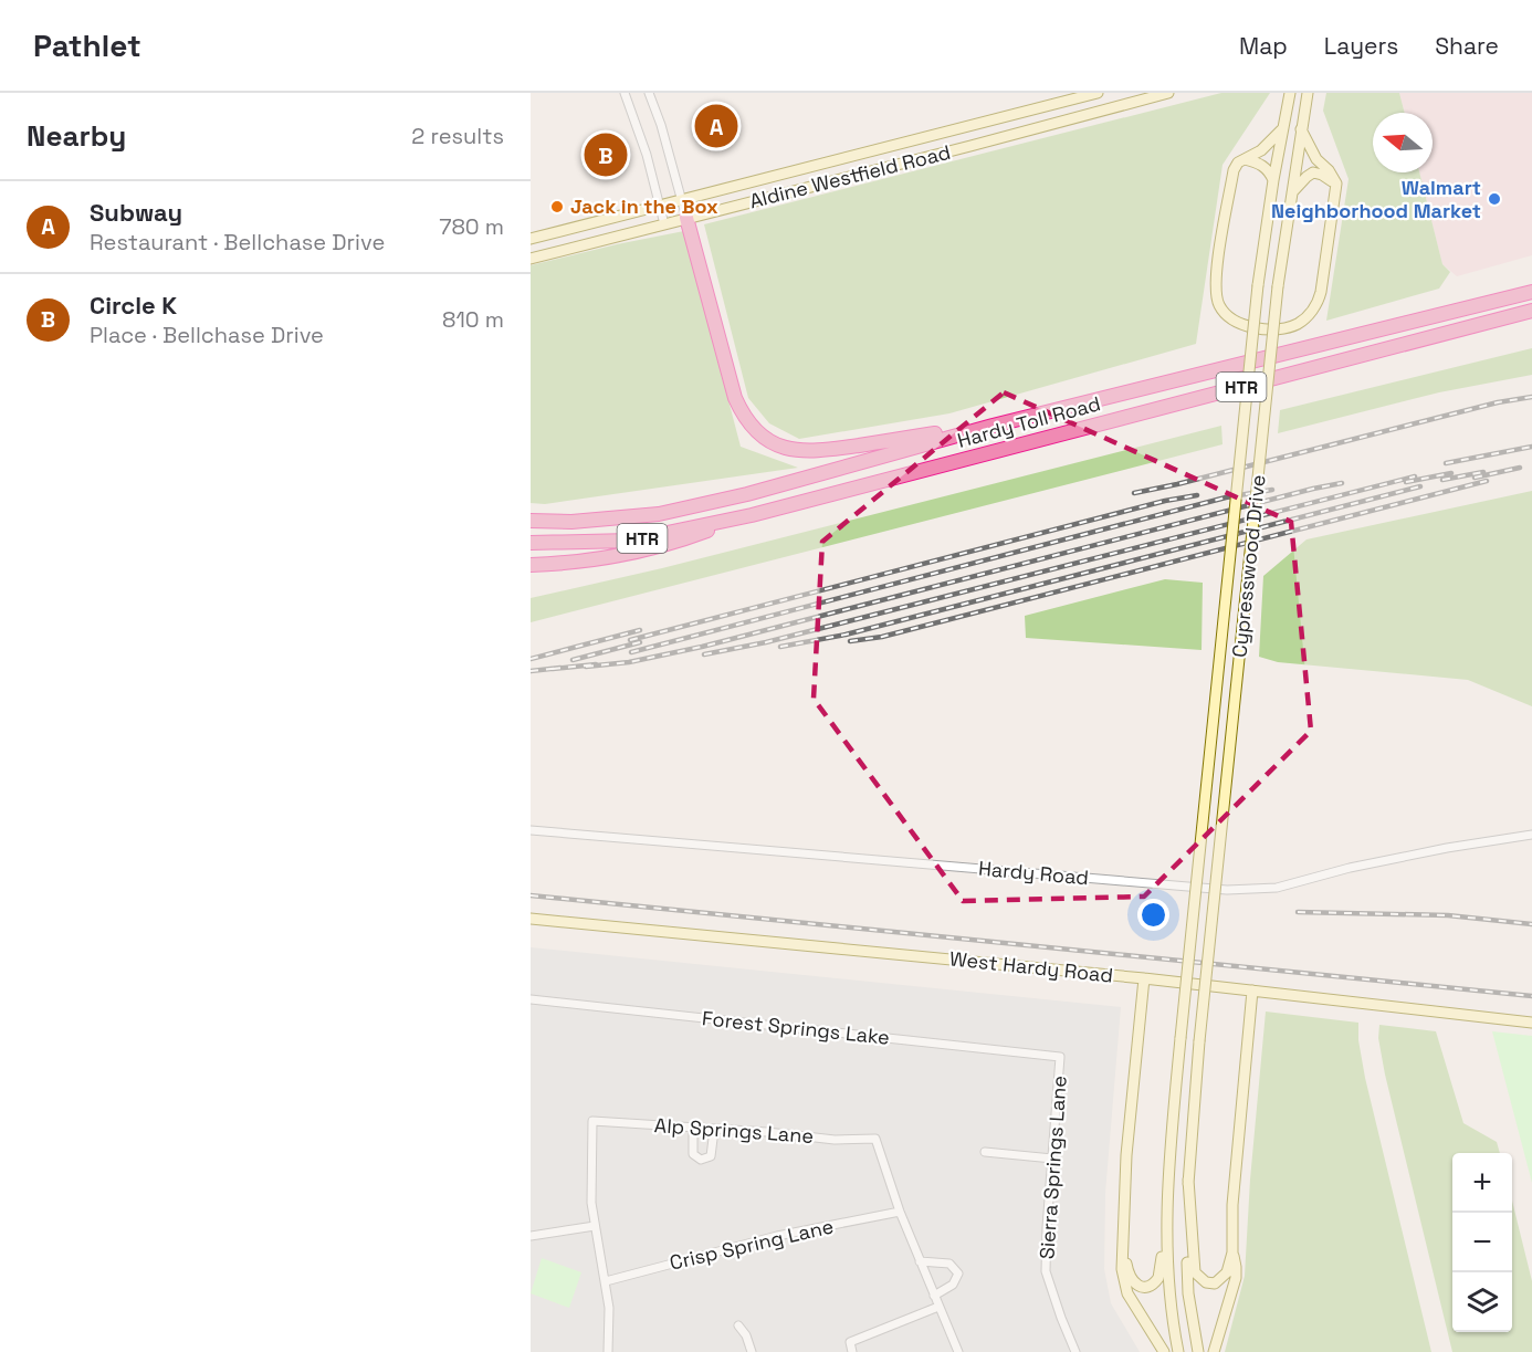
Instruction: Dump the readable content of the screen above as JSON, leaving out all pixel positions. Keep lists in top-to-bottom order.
{
  "streets": {
    "highway": ["HTR", "Hardy Toll Road"],
    "main road": ["Aldine Westfield Road", "Cypresswood Drive", "West Hardy Road"],
    "street": [
      "Hardy Road",
      "Forest Springs Lake",
      "Alp Springs Lane",
      "Sierra Springs Lane",
      "Crisp Spring Lane"
    ]
  },
  "crossings": [
    ["Forest Springs Lake", "Sierra Springs Lane"],
    ["Alp Springs Lane", "Crisp Spring Lane"]
  ],
  "places": ["Walmart Neighborhood Market", "Jack in the Box"],
  "north": "left",
  "page": {
    "header": "Pathlet",
    "nav": ["Map", "Layers", "Share"],
    "heading": ["Nearby", "2 results"],
    "pins": ["A", "B"],
    "list": [
      {
        "mark": "A",
        "name": "Subway",
        "note": "Restaurant · Bellchase Drive",
        "value": "780 m"
      },
      {
        "mark": "B",
        "name": "Circle K",
        "note": "Place · Bellchase Drive",
        "value": "810 m"
      }
    ],
    "map_buttons": ["+", "−"]
  }
}
